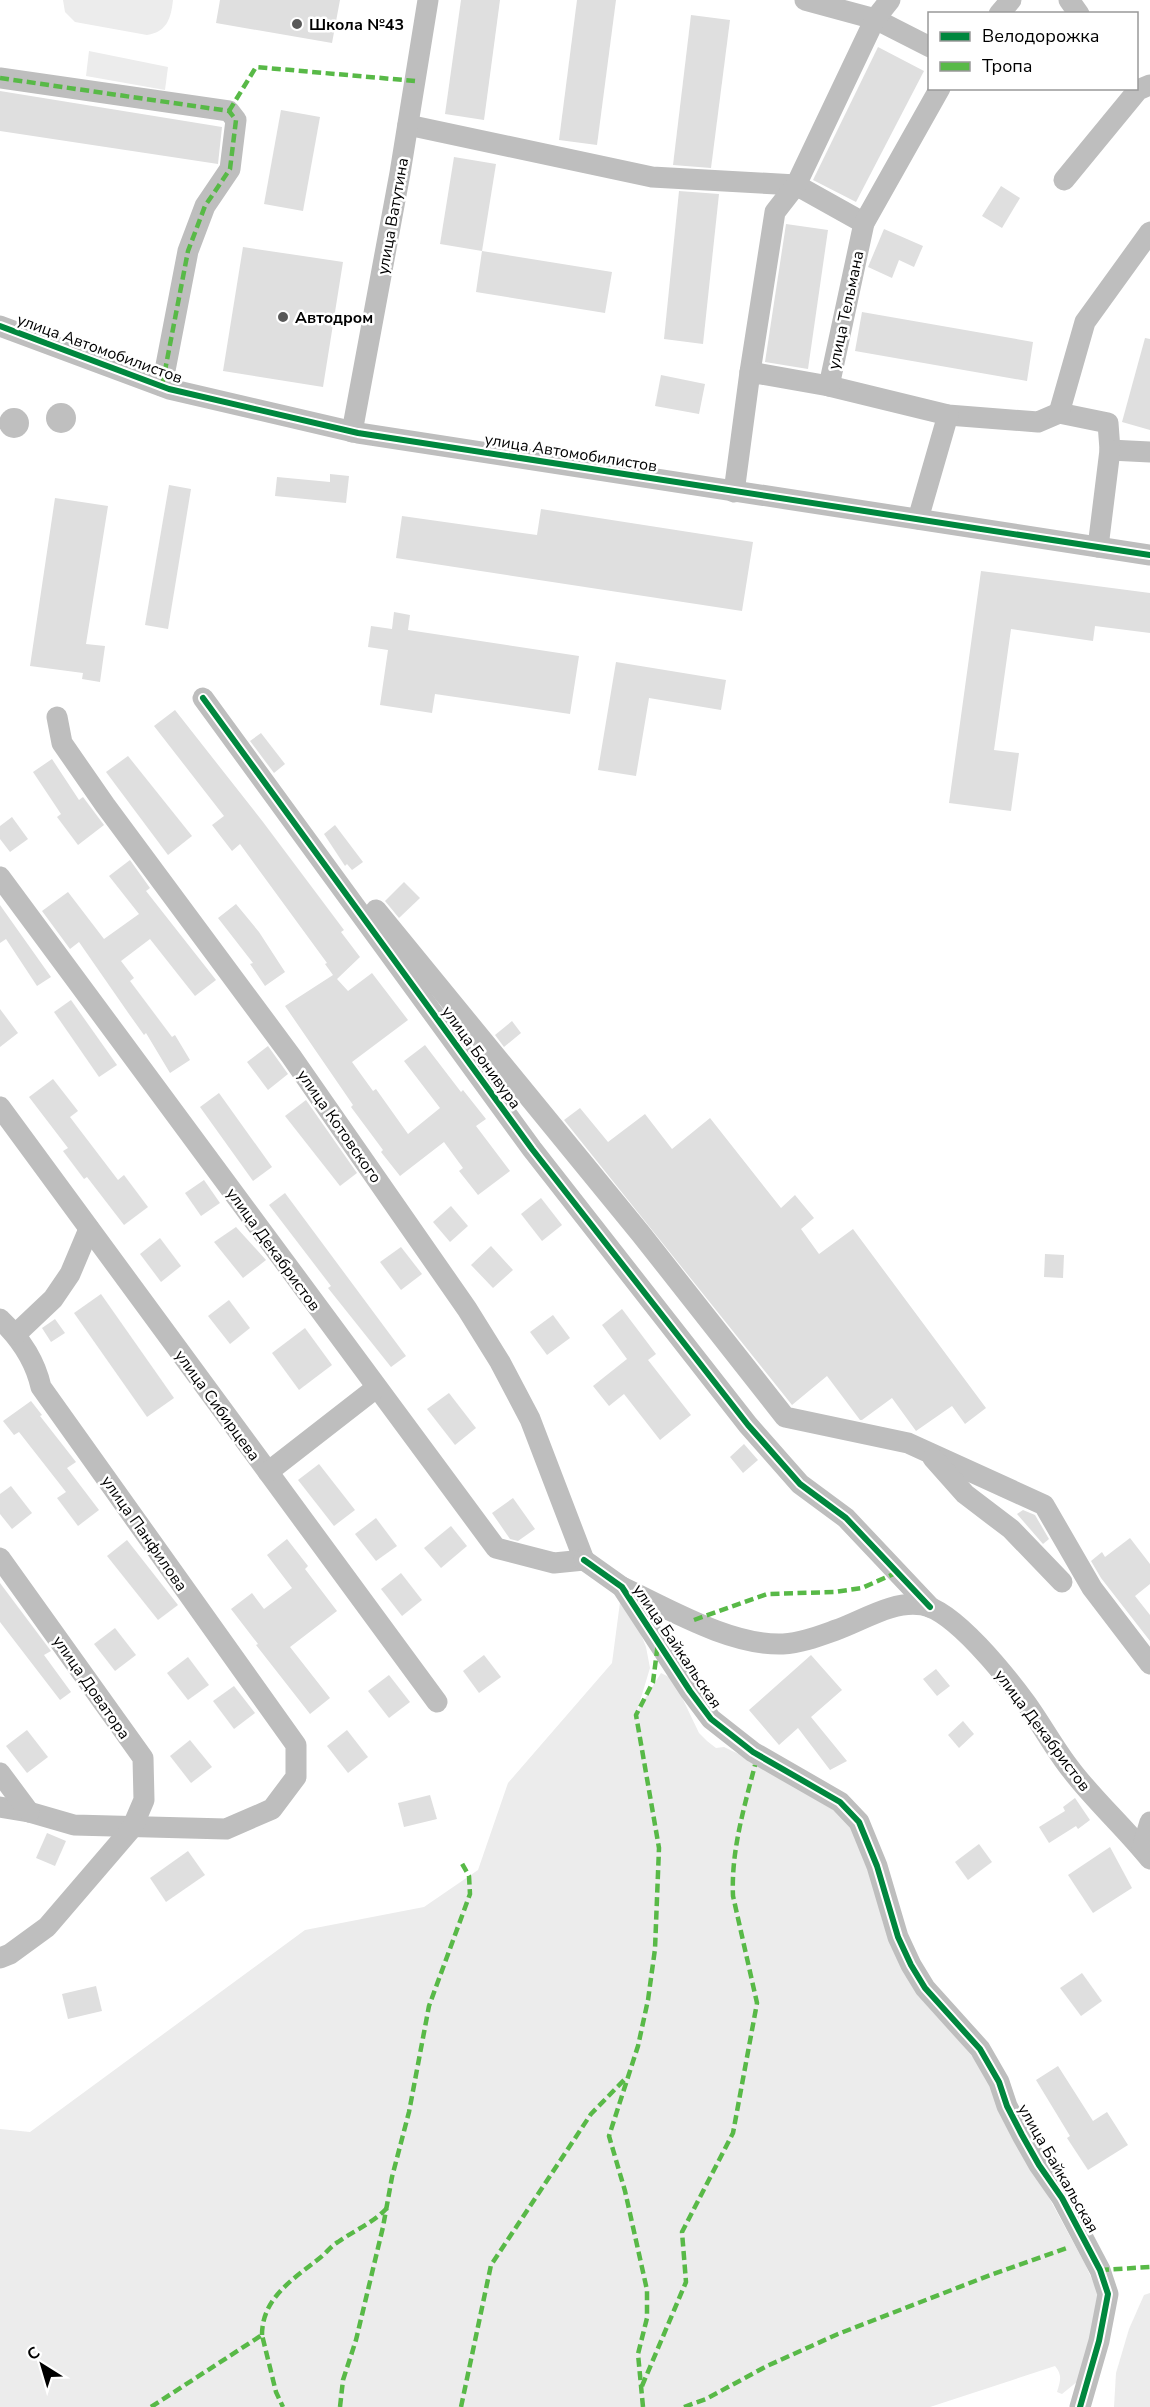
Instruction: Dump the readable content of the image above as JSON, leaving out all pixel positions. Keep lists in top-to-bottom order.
{
  "streets": {
    "street": [
      "улица Ватутина",
      "улица Тельмана",
      "улица Автомобилистов",
      "улица Бонивура",
      "улица Котовского",
      "улица Декабристов",
      "улица Сибирцева",
      "улица Панфилова",
      "улица Байкальская",
      "улица Доватора"
    ]
  },
  "crossings": [
    ["улица Ватутина", "улица Автомобилистов"],
    ["улица Бонивура", "улица Декабристов"],
    ["улица Котовского", "улица Декабристов"],
    ["улица Котовского", "улица Байкальская"],
    ["улица Декабристов", "улица Байкальская"],
    ["улица Панфилова", "улица Доватора"]
  ],
  "places": ["Школа №43", "Автодром"],
  "legend": ["Велодорожка", "Тропа"],
  "north": "top left"
}
